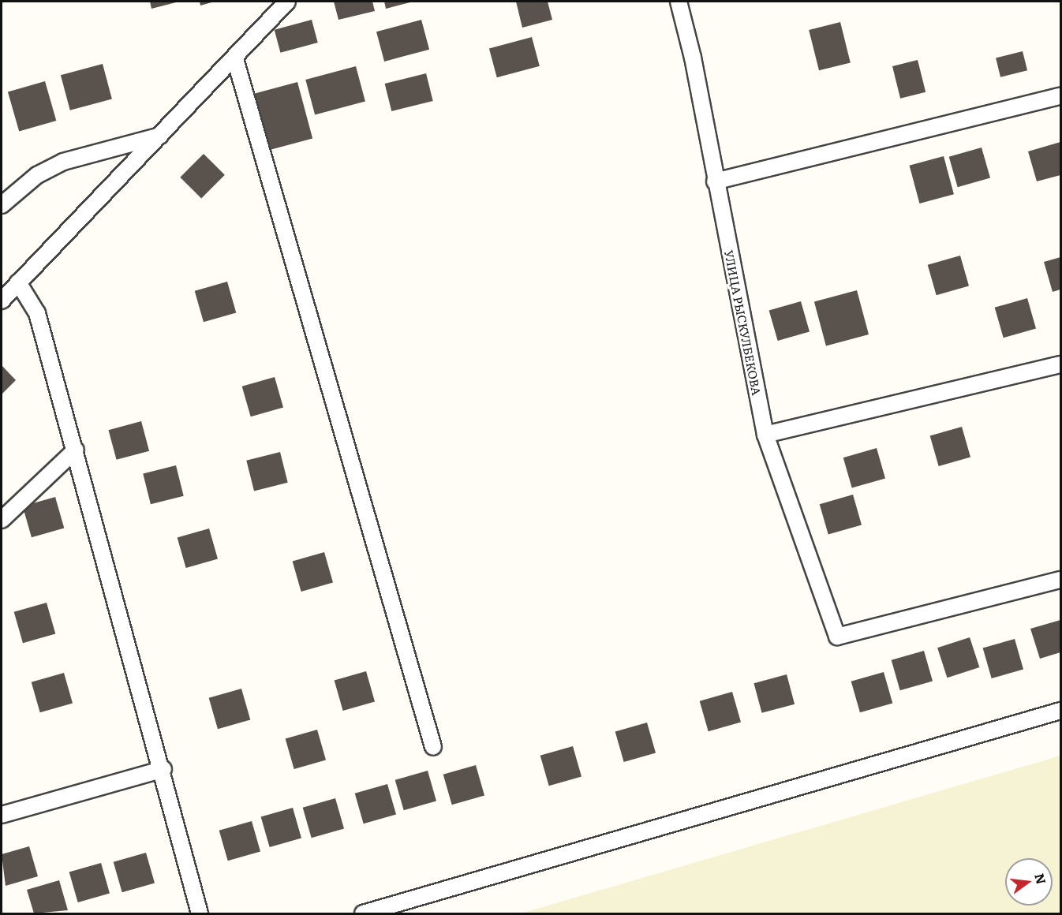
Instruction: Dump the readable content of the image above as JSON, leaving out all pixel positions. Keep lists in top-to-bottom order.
{
  "streets": {
    "street": ["УЛИЦА РЫСКУЛБЕКОВА"]
  },
  "north": "right"
}
